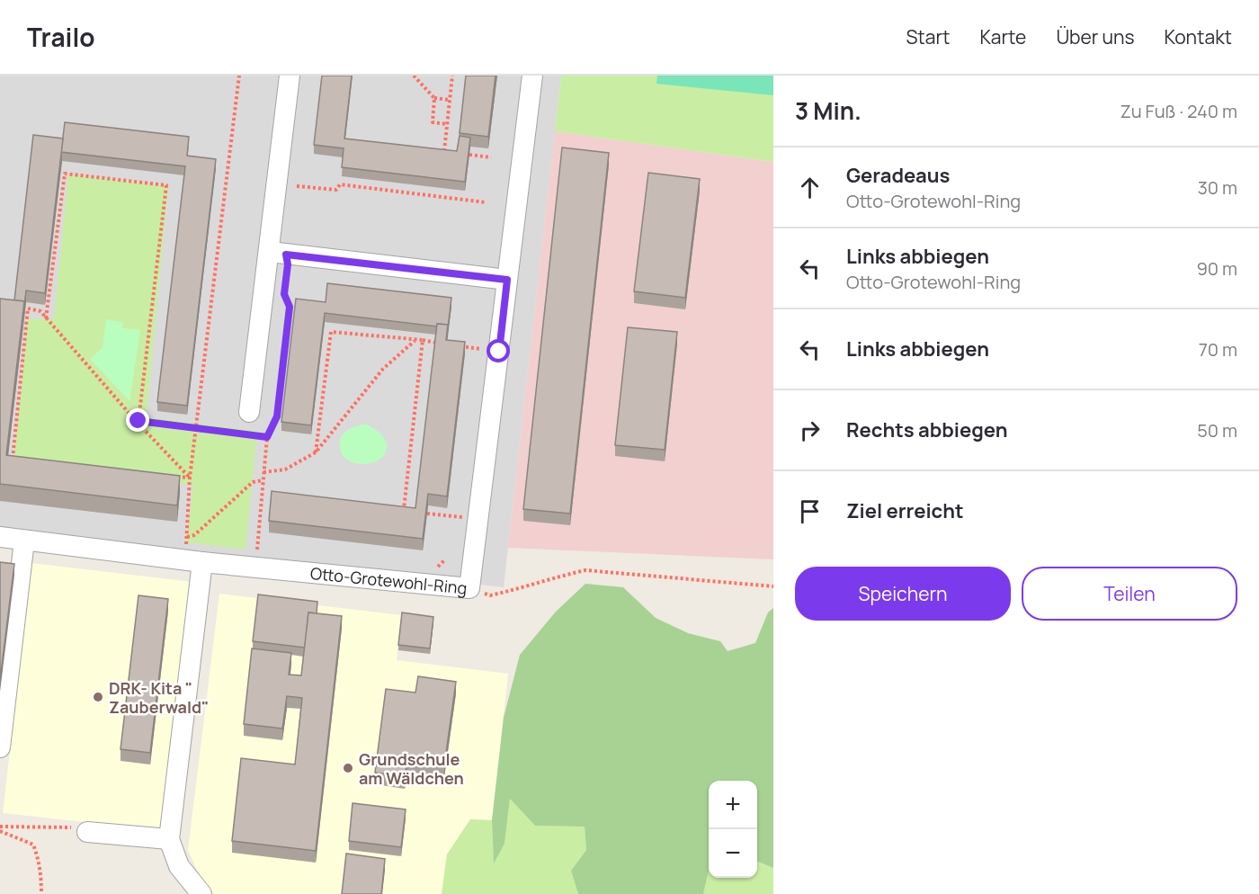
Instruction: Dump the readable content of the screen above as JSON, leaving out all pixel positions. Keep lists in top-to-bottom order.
{
  "streets": {
    "street": ["Otto-Grotewohl-Ring"]
  },
  "places": ["DRK- Kita \" Zauberwald\"", "Grundschule am Wäldchen"],
  "page": {
    "header": "Trailo",
    "nav": [
      "Start",
      "Karte",
      "Über uns",
      "Kontakt"
    ],
    "heading": ["3 Min.", "Zu Fuß · 240 m"],
    "list": [
      ["Geradeaus", "Otto-Grotewohl-Ring", "30 m"],
      ["Links abbiegen", "Otto-Grotewohl-Ring", "90 m"],
      ["Links abbiegen", "70 m"],
      ["Rechts abbiegen", "50 m"],
      "Ziel erreicht"
    ],
    "buttons": ["Speichern", "Teilen"],
    "map_buttons": ["+", "−"]
  }
}
